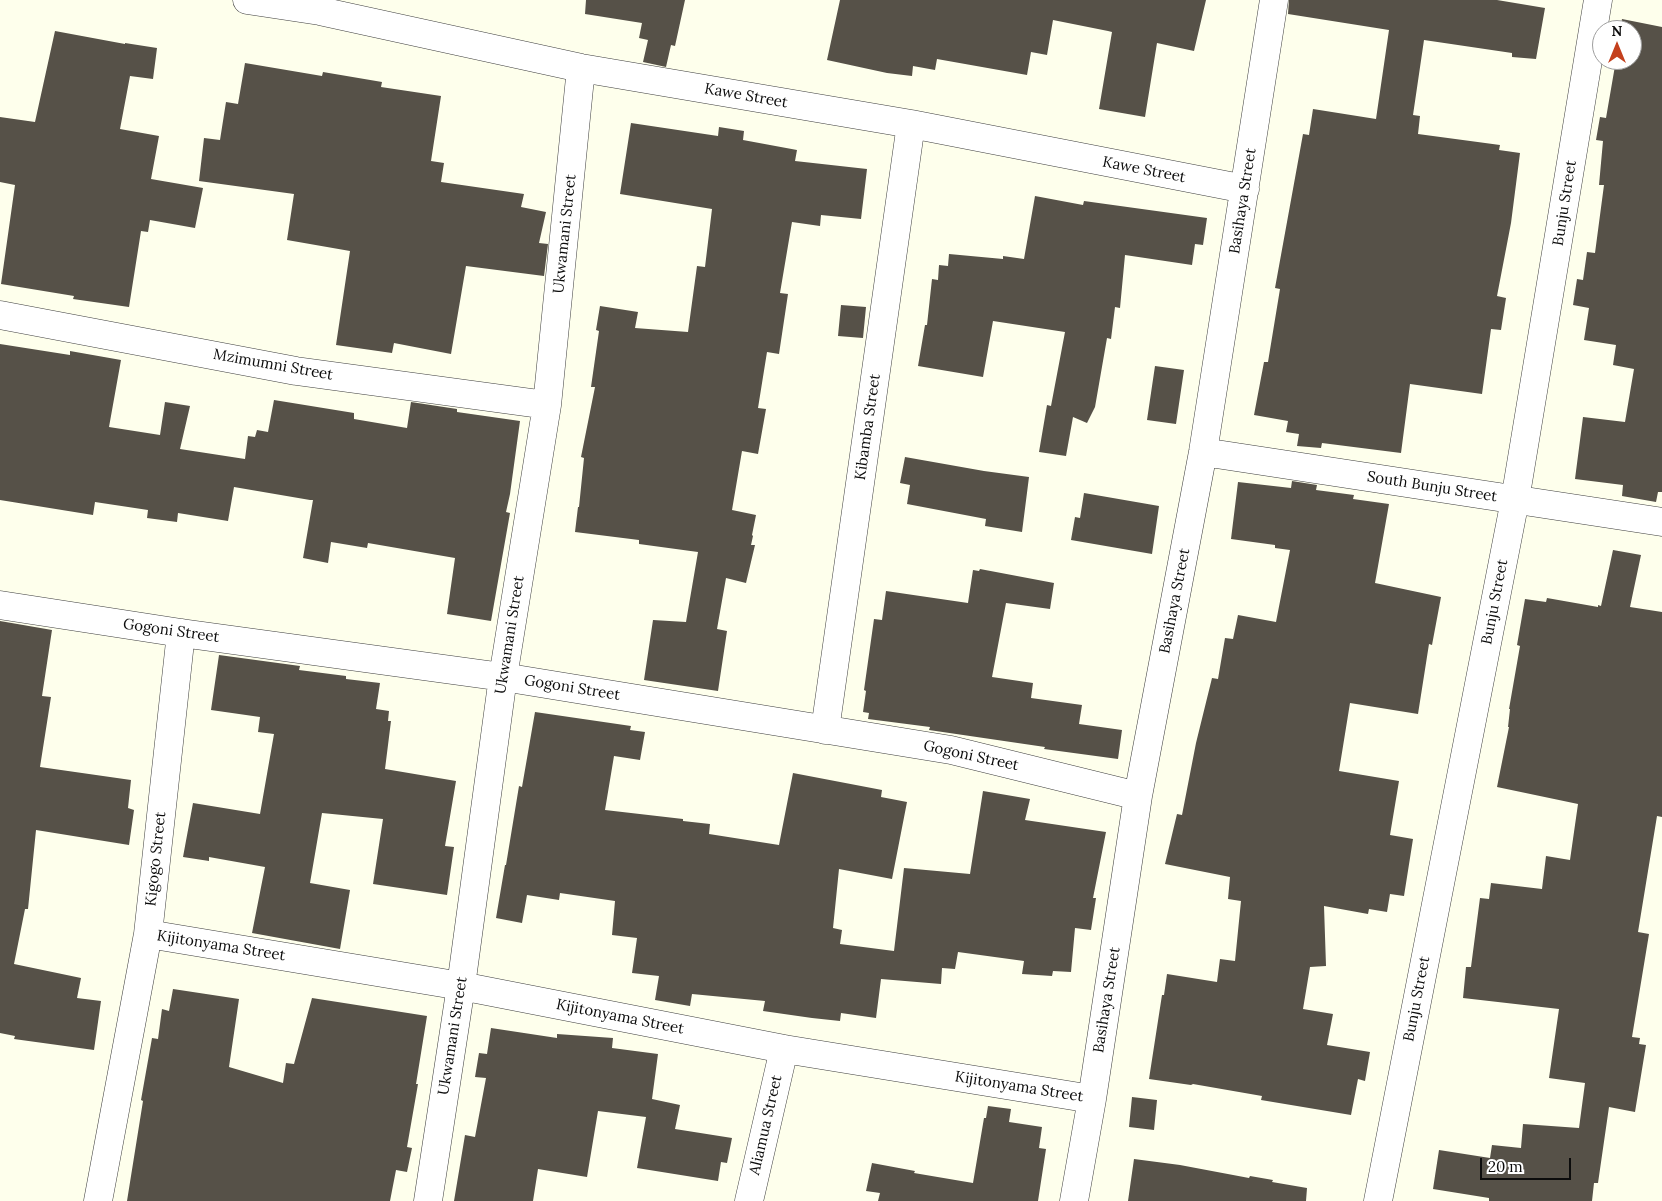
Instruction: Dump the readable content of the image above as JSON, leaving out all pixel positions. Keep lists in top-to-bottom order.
{
  "streets": {
    "street": [
      "Kawe Street",
      "Basihaya Street",
      "Bunju Street",
      "Ukwamani Street",
      "Mzimumni Street",
      "Kibamba Street",
      "South Bunju Street",
      "Gogoni Street",
      "Kigogo Street",
      "Kijitonyama Street",
      "Aliamua Street"
    ]
  },
  "crossings": [
    ["Kawe Street", "Basihaya Street"],
    ["Kawe Street", "Ukwamani Street"],
    ["Kawe Street", "Kibamba Street"],
    ["Basihaya Street", "South Bunju Street"],
    ["Basihaya Street", "Gogoni Street"],
    ["Basihaya Street", "Kijitonyama Street"],
    ["Bunju Street", "South Bunju Street"],
    ["Ukwamani Street", "Mzimumni Street"],
    ["Ukwamani Street", "Gogoni Street"],
    ["Ukwamani Street", "Kijitonyama Street"],
    ["Kibamba Street", "Gogoni Street"],
    ["Gogoni Street", "Kigogo Street"],
    ["Kigogo Street", "Kijitonyama Street"],
    ["Kijitonyama Street", "Aliamua Street"]
  ],
  "scale_bar": "20 m",
  "north": "top"
}
